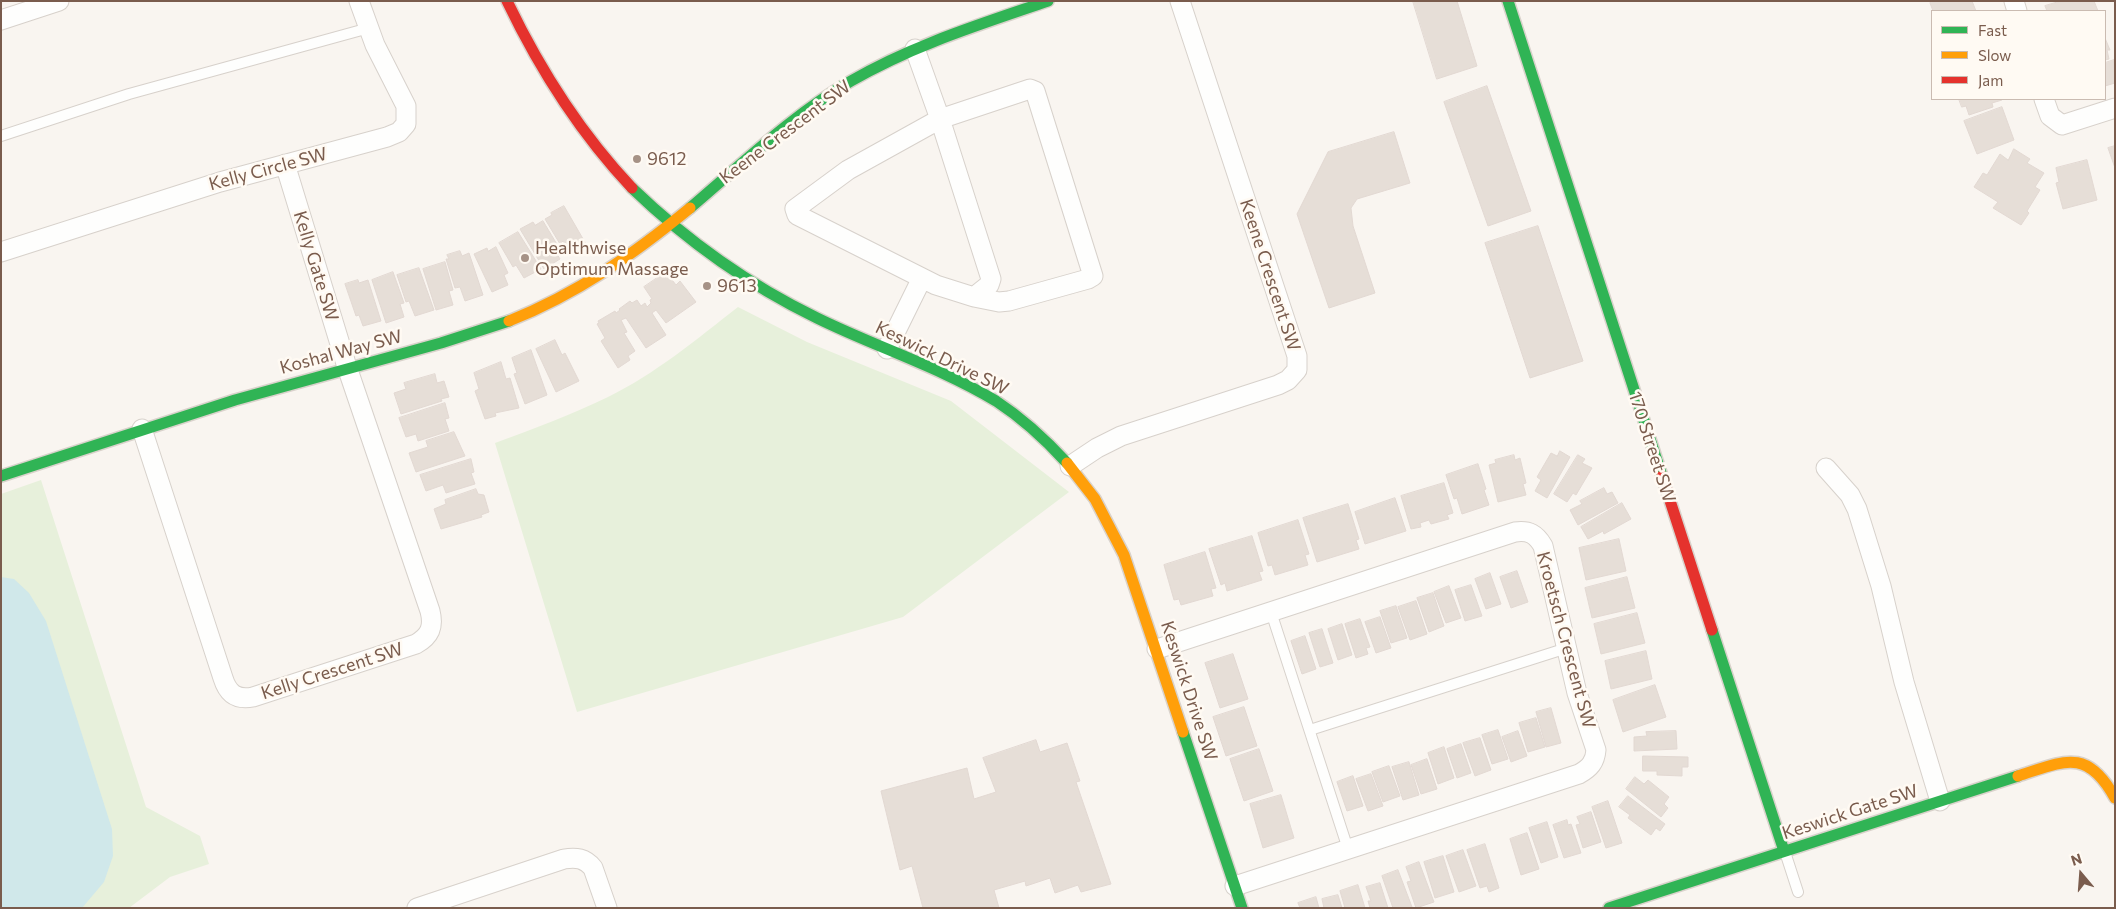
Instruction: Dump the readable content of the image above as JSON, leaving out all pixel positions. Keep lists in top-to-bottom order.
{
  "streets": {
    "street": [
      "Keene Crescent SW",
      "Kelly Circle SW",
      "Kelly Gate SW",
      "Koshal Way SW",
      "Keswick Drive SW",
      "170 Street SW",
      "Kroetsch Crescent SW",
      "Kelly Crescent SW",
      "Keswick Gate SW"
    ]
  },
  "crossings": [
    ["Keene Crescent SW", "Koshal Way SW"],
    ["Keene Crescent SW", "Keswick Drive SW"],
    ["Kelly Circle SW", "Kelly Gate SW"],
    ["Kelly Gate SW", "Koshal Way SW"],
    ["Kelly Gate SW", "Kelly Crescent SW"],
    ["Koshal Way SW", "Keswick Drive SW"],
    ["Koshal Way SW", "Kelly Crescent SW"],
    ["Keswick Drive SW", "Kroetsch Crescent SW"],
    ["170 Street SW", "Keswick Gate SW"]
  ],
  "places": ["9612", "Healthwise Optimum Massage", "9613"],
  "legend": ["Fast", "Slow", "Jam"],
  "north": "top"
}
